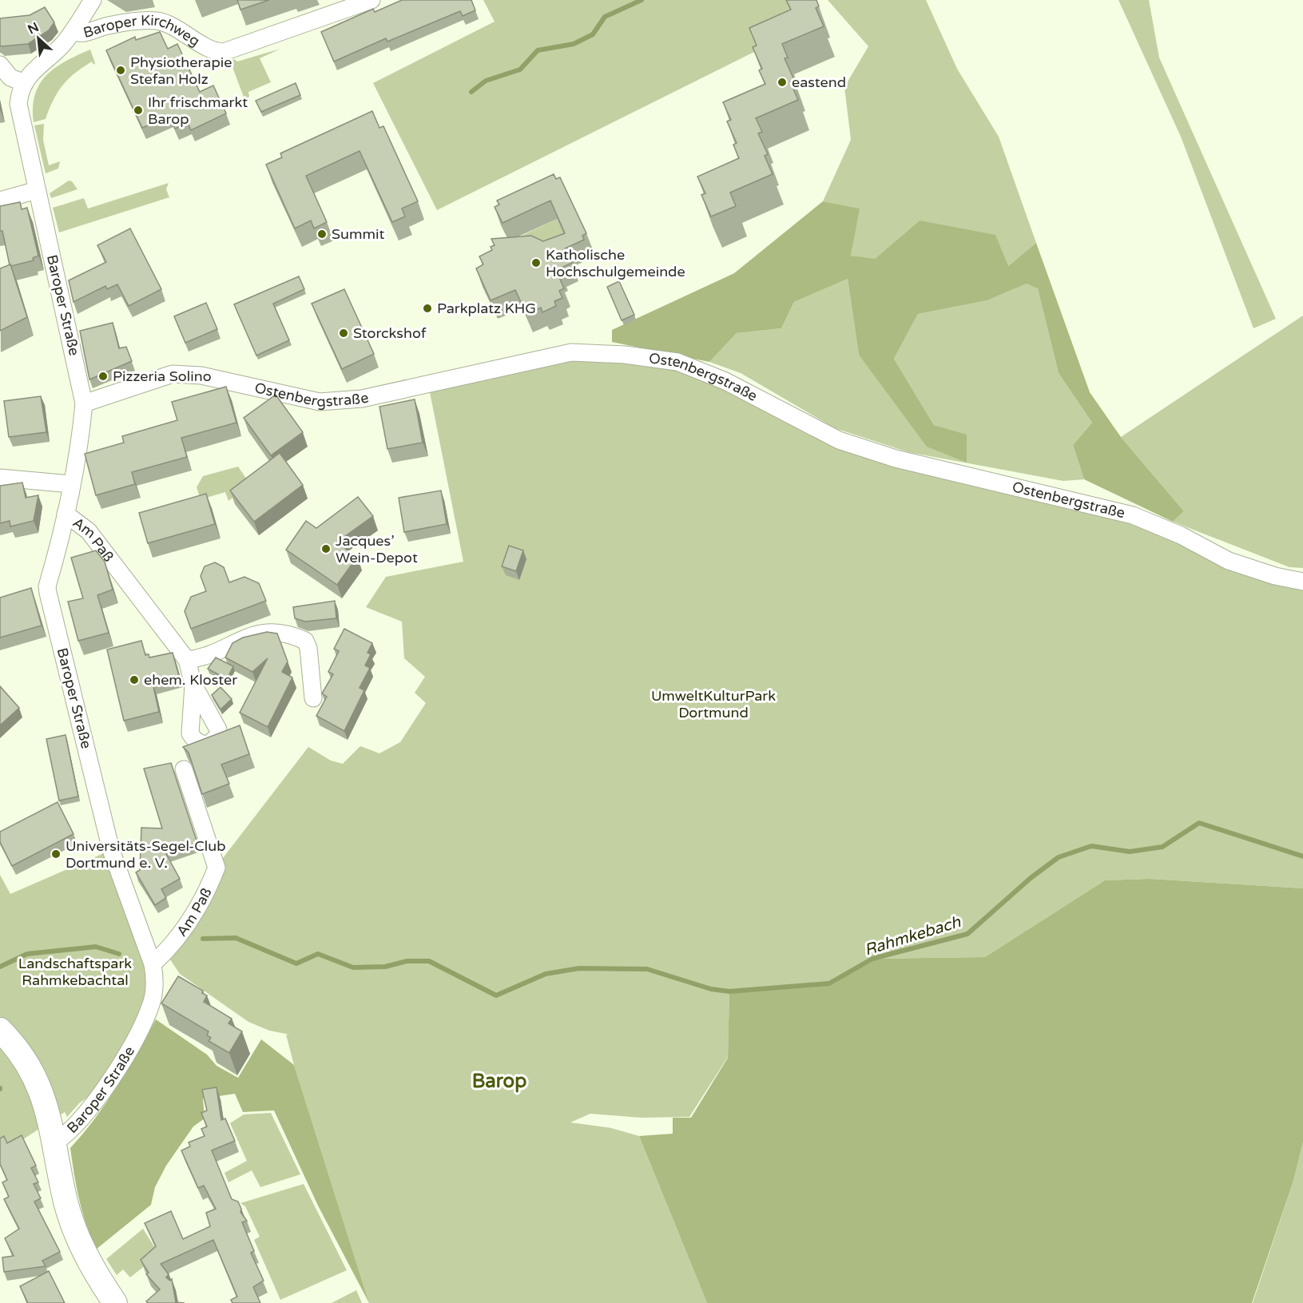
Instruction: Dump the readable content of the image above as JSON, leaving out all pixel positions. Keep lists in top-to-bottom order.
{
  "streets": {
    "street": [
      "Baroper Kirchweg",
      "Baroper Straße",
      "Ostenbergstraße",
      "Am Paß"
    ]
  },
  "crossings": [
    ["Baroper Straße", "Ostenbergstraße"],
    ["Baroper Straße", "Am Paß"]
  ],
  "districts": ["Barop"],
  "water": ["Rahmkebach"],
  "parks": ["UmweltKulturPark Dortmund", "Landschaftspark Rahmkebachtal"],
  "places": [
    "Physiotherapie Stefan Holz",
    "eastend",
    "Ihr frischmarkt Barop",
    "Summit",
    "Katholische Hochschulgemeinde",
    "Parkplatz KHG",
    "Storckshof",
    "Pizzeria Solino",
    "Jacques’ Wein-Depot",
    "ehem. Kloster",
    "Universitäts-Segel-Club Dortmund e. V."
  ],
  "north": "top left"
}
